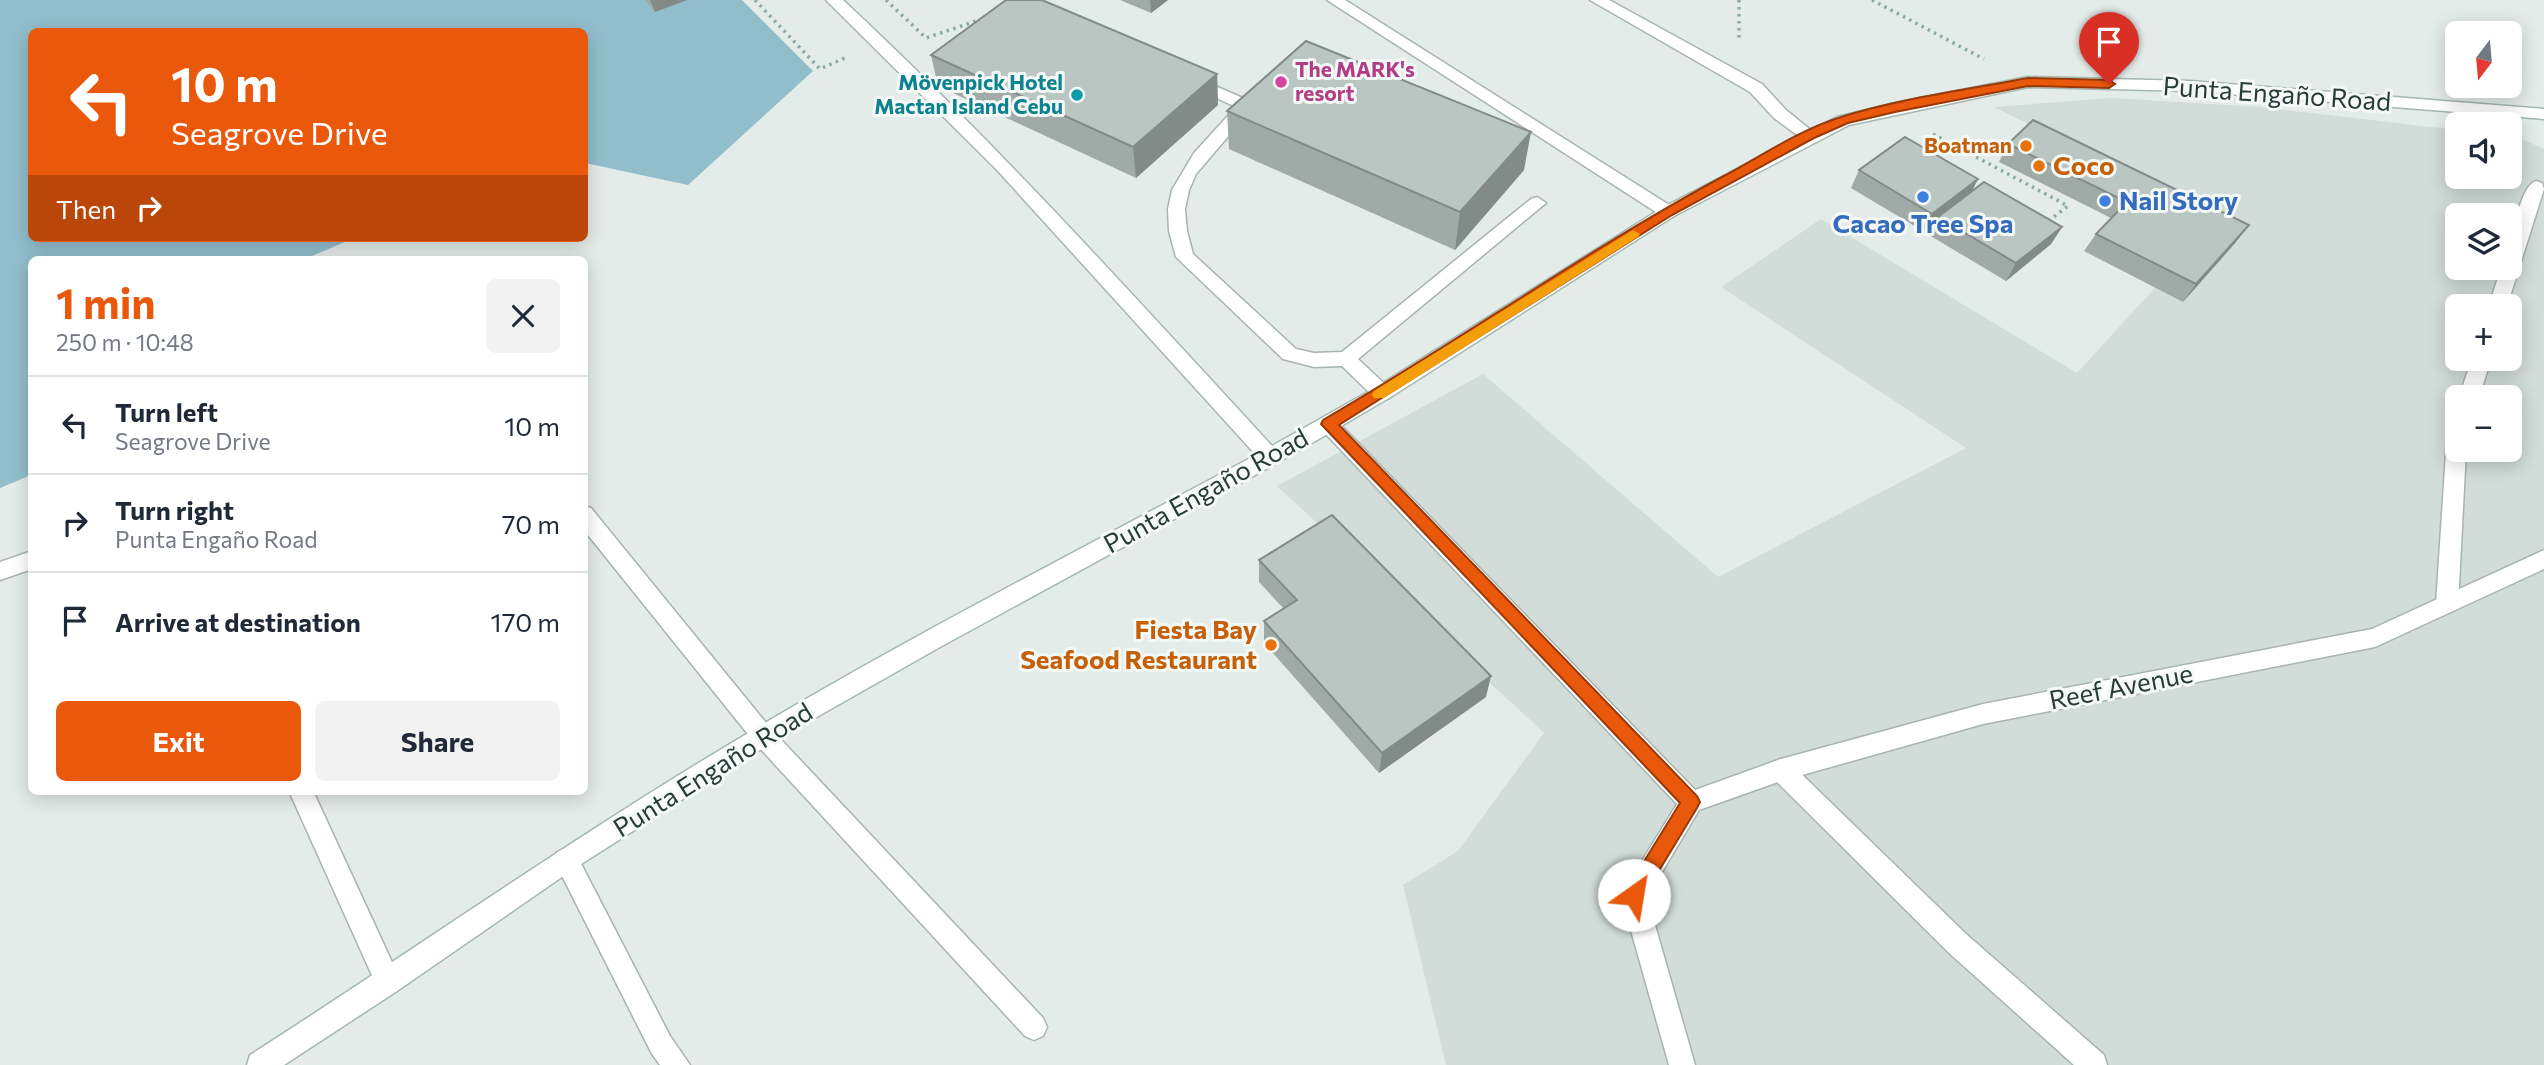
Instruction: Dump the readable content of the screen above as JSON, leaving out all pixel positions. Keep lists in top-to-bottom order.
{
  "streets": {
    "street": ["Punta Engaño Road", "Reef Avenue"]
  },
  "places": [
    "The MARK's resort",
    "Mövenpick Hotel Mactan Island Cebu",
    "Boatman",
    "Coco",
    "Cacao Tree Spa",
    "Nail Story",
    "Fiesta Bay Seafood Restaurant"
  ],
  "north": "bottom",
  "page": {
    "map_buttons": ["+", "−"],
    "turn": ["10 m", "Seagrove Drive"],
    "then": "Then",
    "heading": ["1 min", "250 m · 10:48"],
    "list": [
      {
        "name": "Turn left",
        "note": "Seagrove Drive",
        "value": "10 m"
      },
      {
        "name": "Turn right",
        "note": "Punta Engaño Road",
        "value": "70 m"
      },
      {
        "name": "Arrive at destination",
        "value": "170 m"
      }
    ],
    "buttons": ["Exit", "Share"]
  }
}
